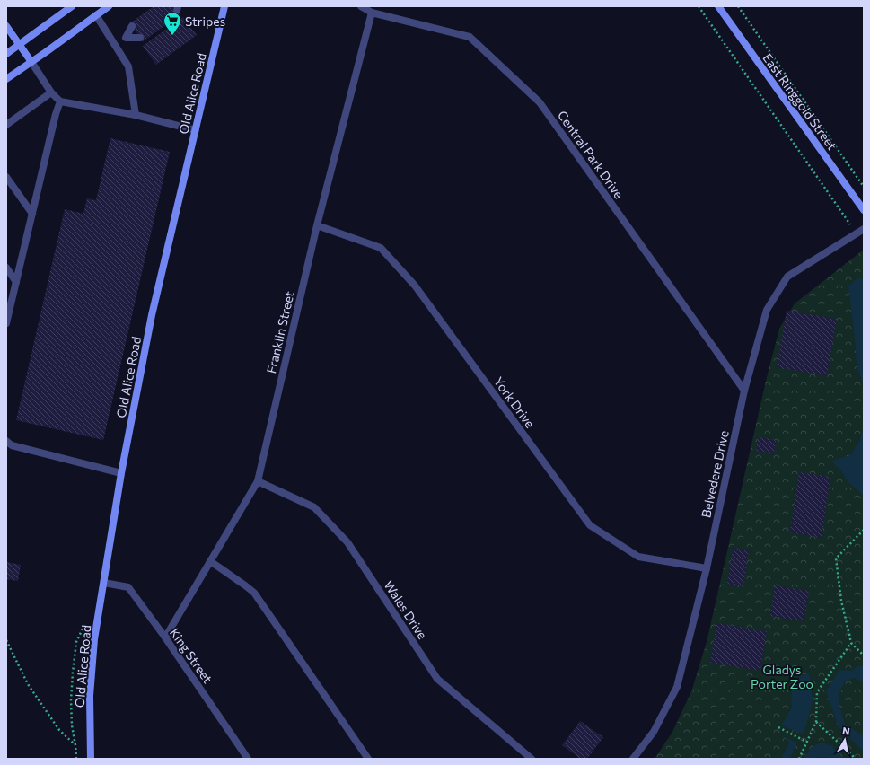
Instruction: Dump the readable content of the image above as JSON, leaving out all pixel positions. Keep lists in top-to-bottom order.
{
  "streets": {
    "main road": ["Old Alice Road", "East Ringgold Street"],
    "street": [
      "Central Park Drive",
      "Franklin Street",
      "York Drive",
      "Belvedere Drive",
      "Wales Drive",
      "King Street"
    ]
  },
  "crossings": [
    ["Old Alice Road", "King Street"],
    ["Central Park Drive", "Franklin Street"],
    ["Central Park Drive", "Belvedere Drive"],
    ["Franklin Street", "York Drive"],
    ["Franklin Street", "Wales Drive"],
    ["Franklin Street", "King Street"],
    ["York Drive", "Belvedere Drive"]
  ],
  "parks": ["Gladys Porter Zoo"],
  "places": {
    "supermarket": ["Stripes"]
  },
  "north": "top"
}
